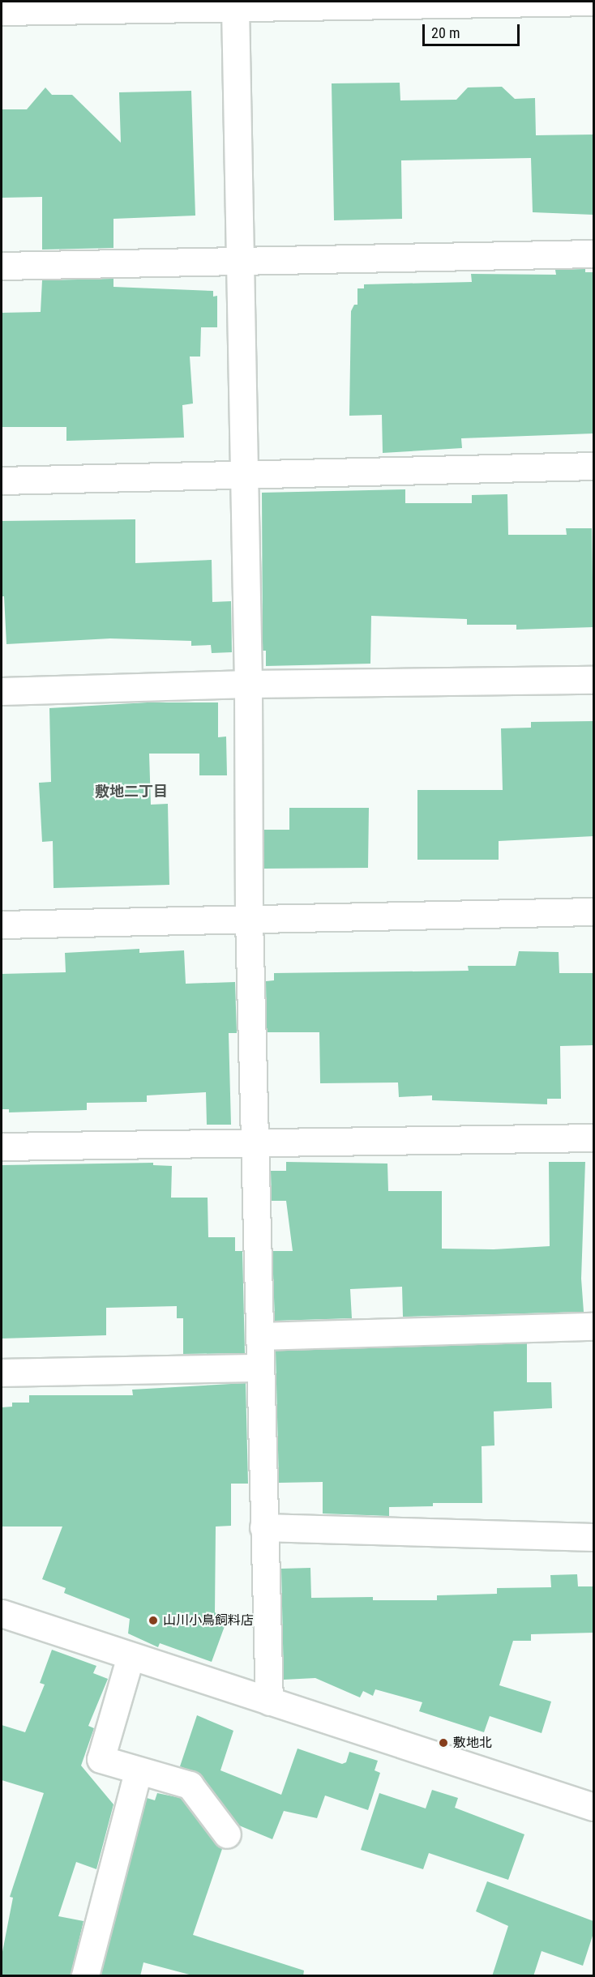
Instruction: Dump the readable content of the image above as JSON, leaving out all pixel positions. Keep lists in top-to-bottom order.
{
  "districts": ["敷地二丁目"],
  "places": ["山川小鳥飼料店", "敷地北"],
  "scale_bar": "20 m"
}
